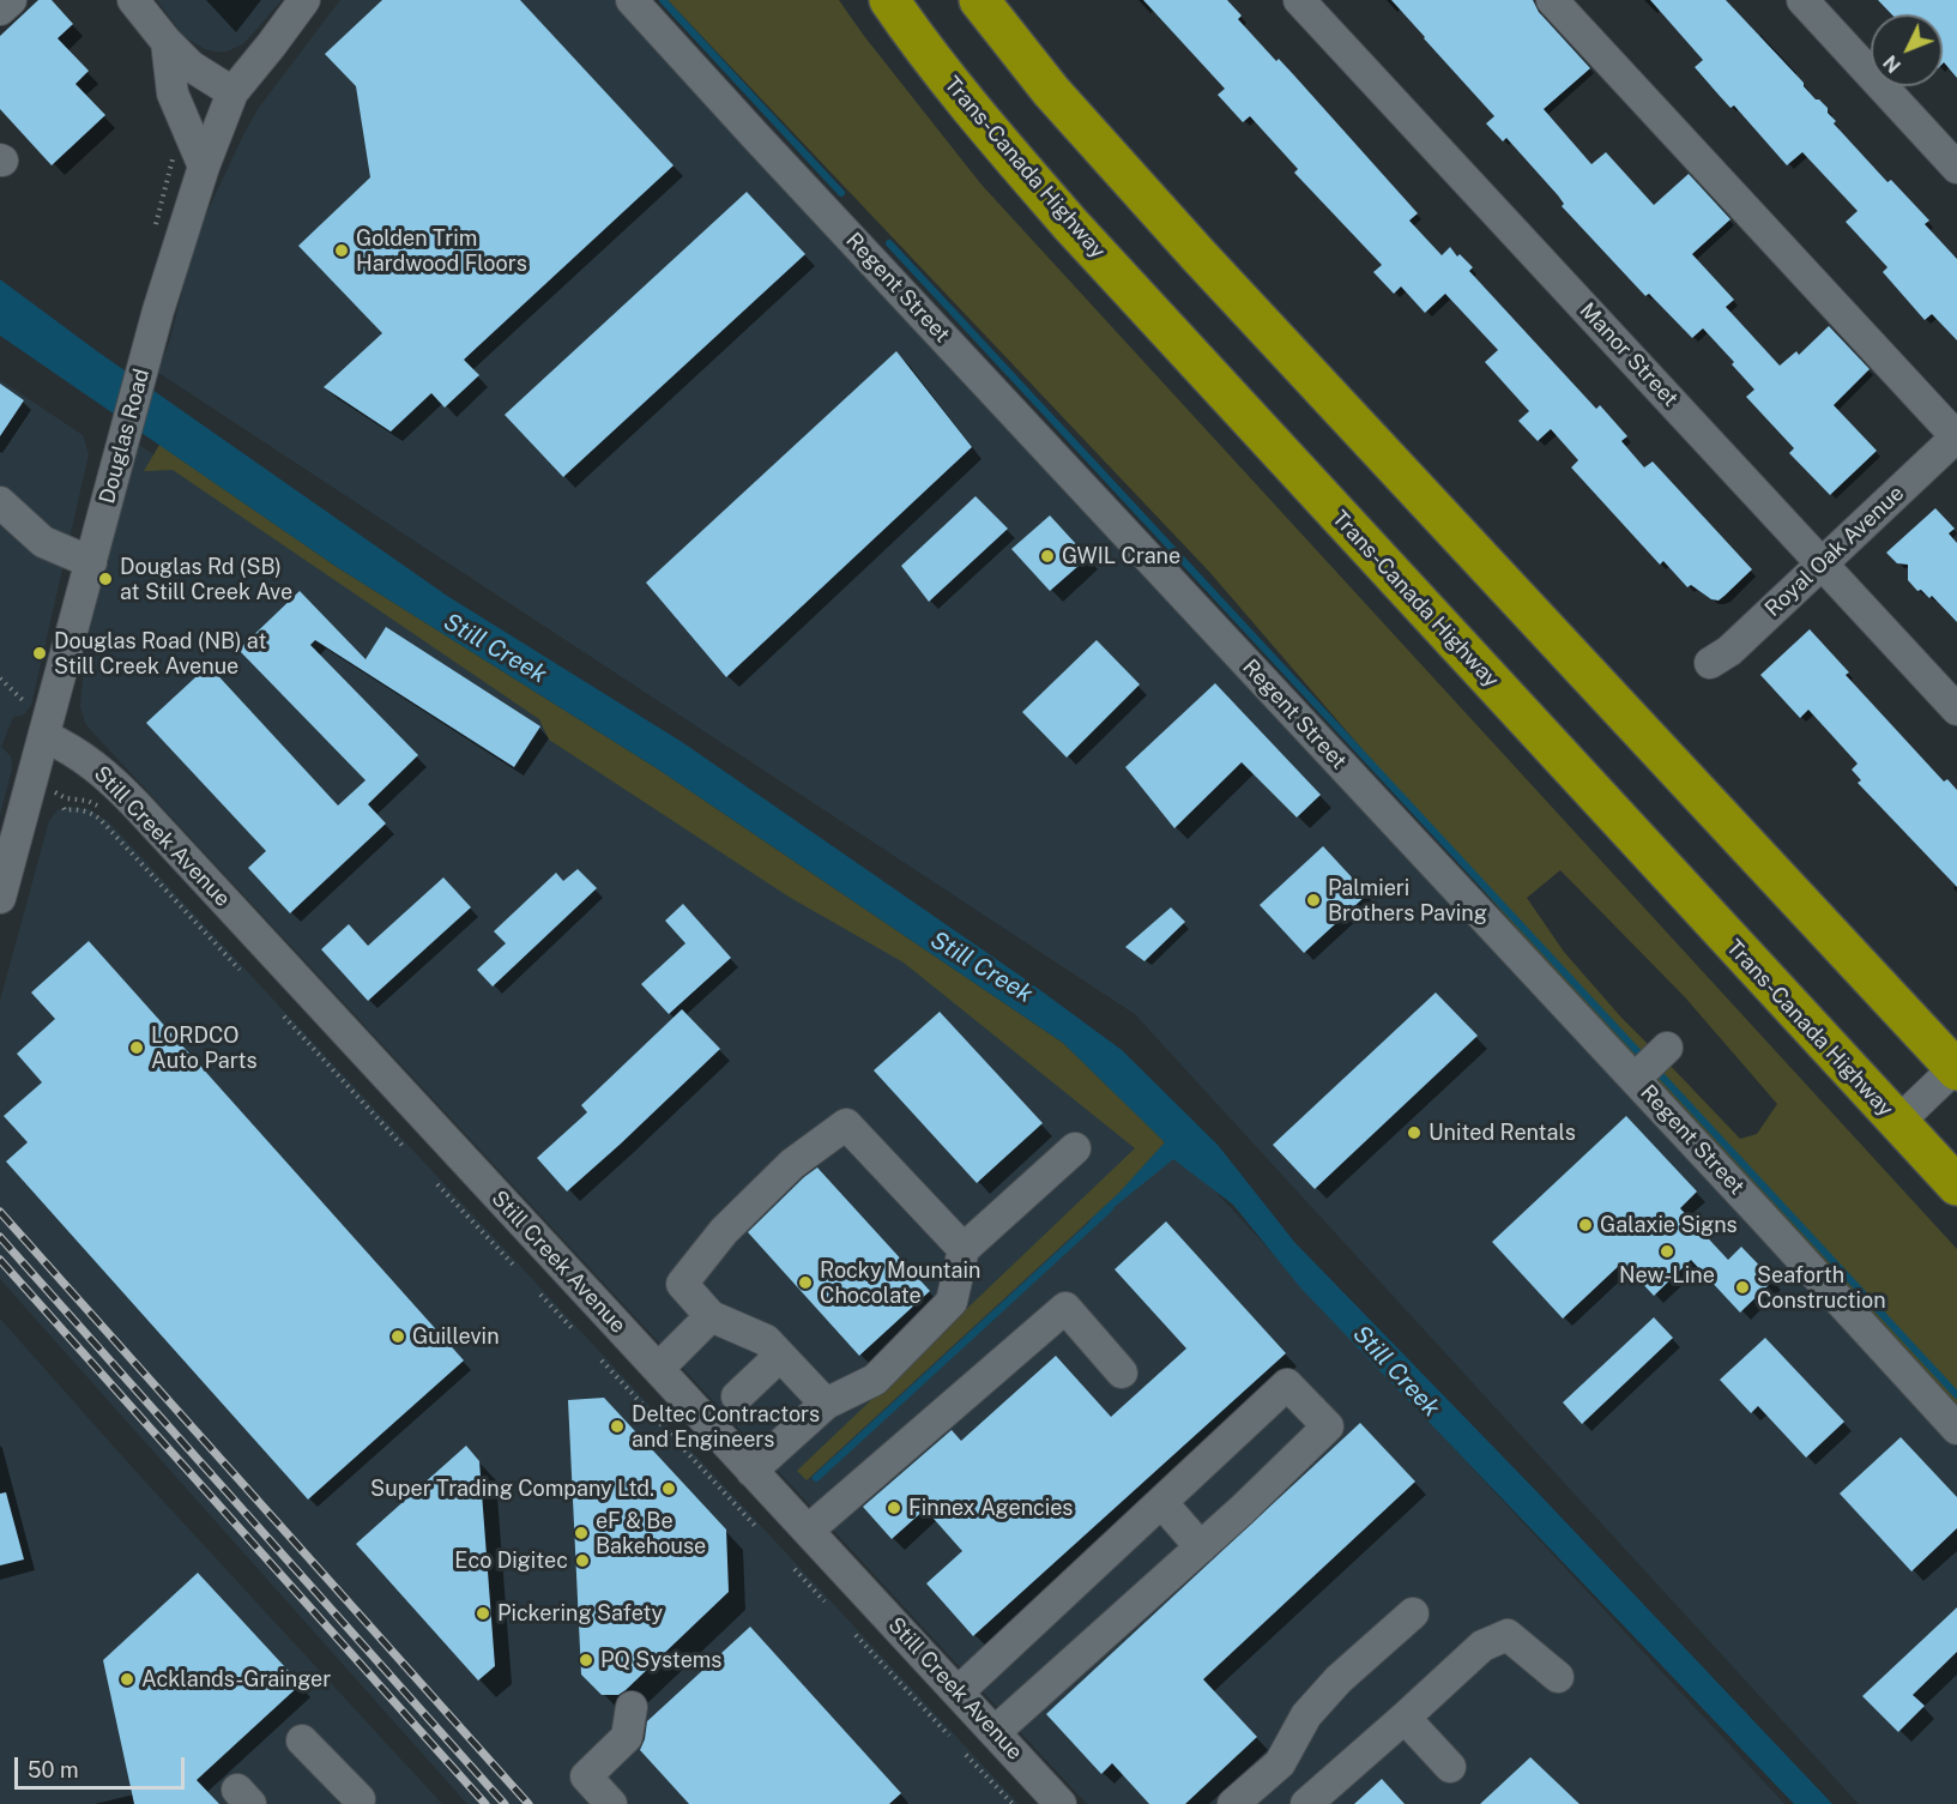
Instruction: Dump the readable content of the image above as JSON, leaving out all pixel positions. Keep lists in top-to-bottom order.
{
  "streets": {
    "highway": ["Trans-Canada Highway"],
    "street": [
      "Regent Street",
      "Manor Street",
      "Douglas Road",
      "Royal Oak Avenue",
      "Still Creek Avenue"
    ]
  },
  "crossings": [
    ["Manor Street", "Royal Oak Avenue"],
    ["Douglas Road", "Still Creek Avenue"]
  ],
  "water": ["Still Creek"],
  "places": [
    "Golden Trim Hardwood Floors",
    "GWIL Crane",
    "Douglas Rd (SB) at Still Creek Ave",
    "Douglas Road (NB) at Still Creek Avenue",
    "Palmieri Brothers Paving",
    "LORDCO Auto Parts",
    "United Rentals",
    "Galaxie Signs",
    "New-Line",
    "Rocky Mountain Chocolate",
    "Seaforth Construction",
    "Guillevin",
    "Deltec Contractors and Engineers",
    "Super Trading Company Ltd.",
    "Finnex Agencies",
    "eF & Be Bakehouse",
    "Eco Digitec",
    "Pickering Safety",
    "PQ Systems",
    "Acklands-Grainger"
  ],
  "scale_bar": "50 m",
  "north": "bottom left"
}
